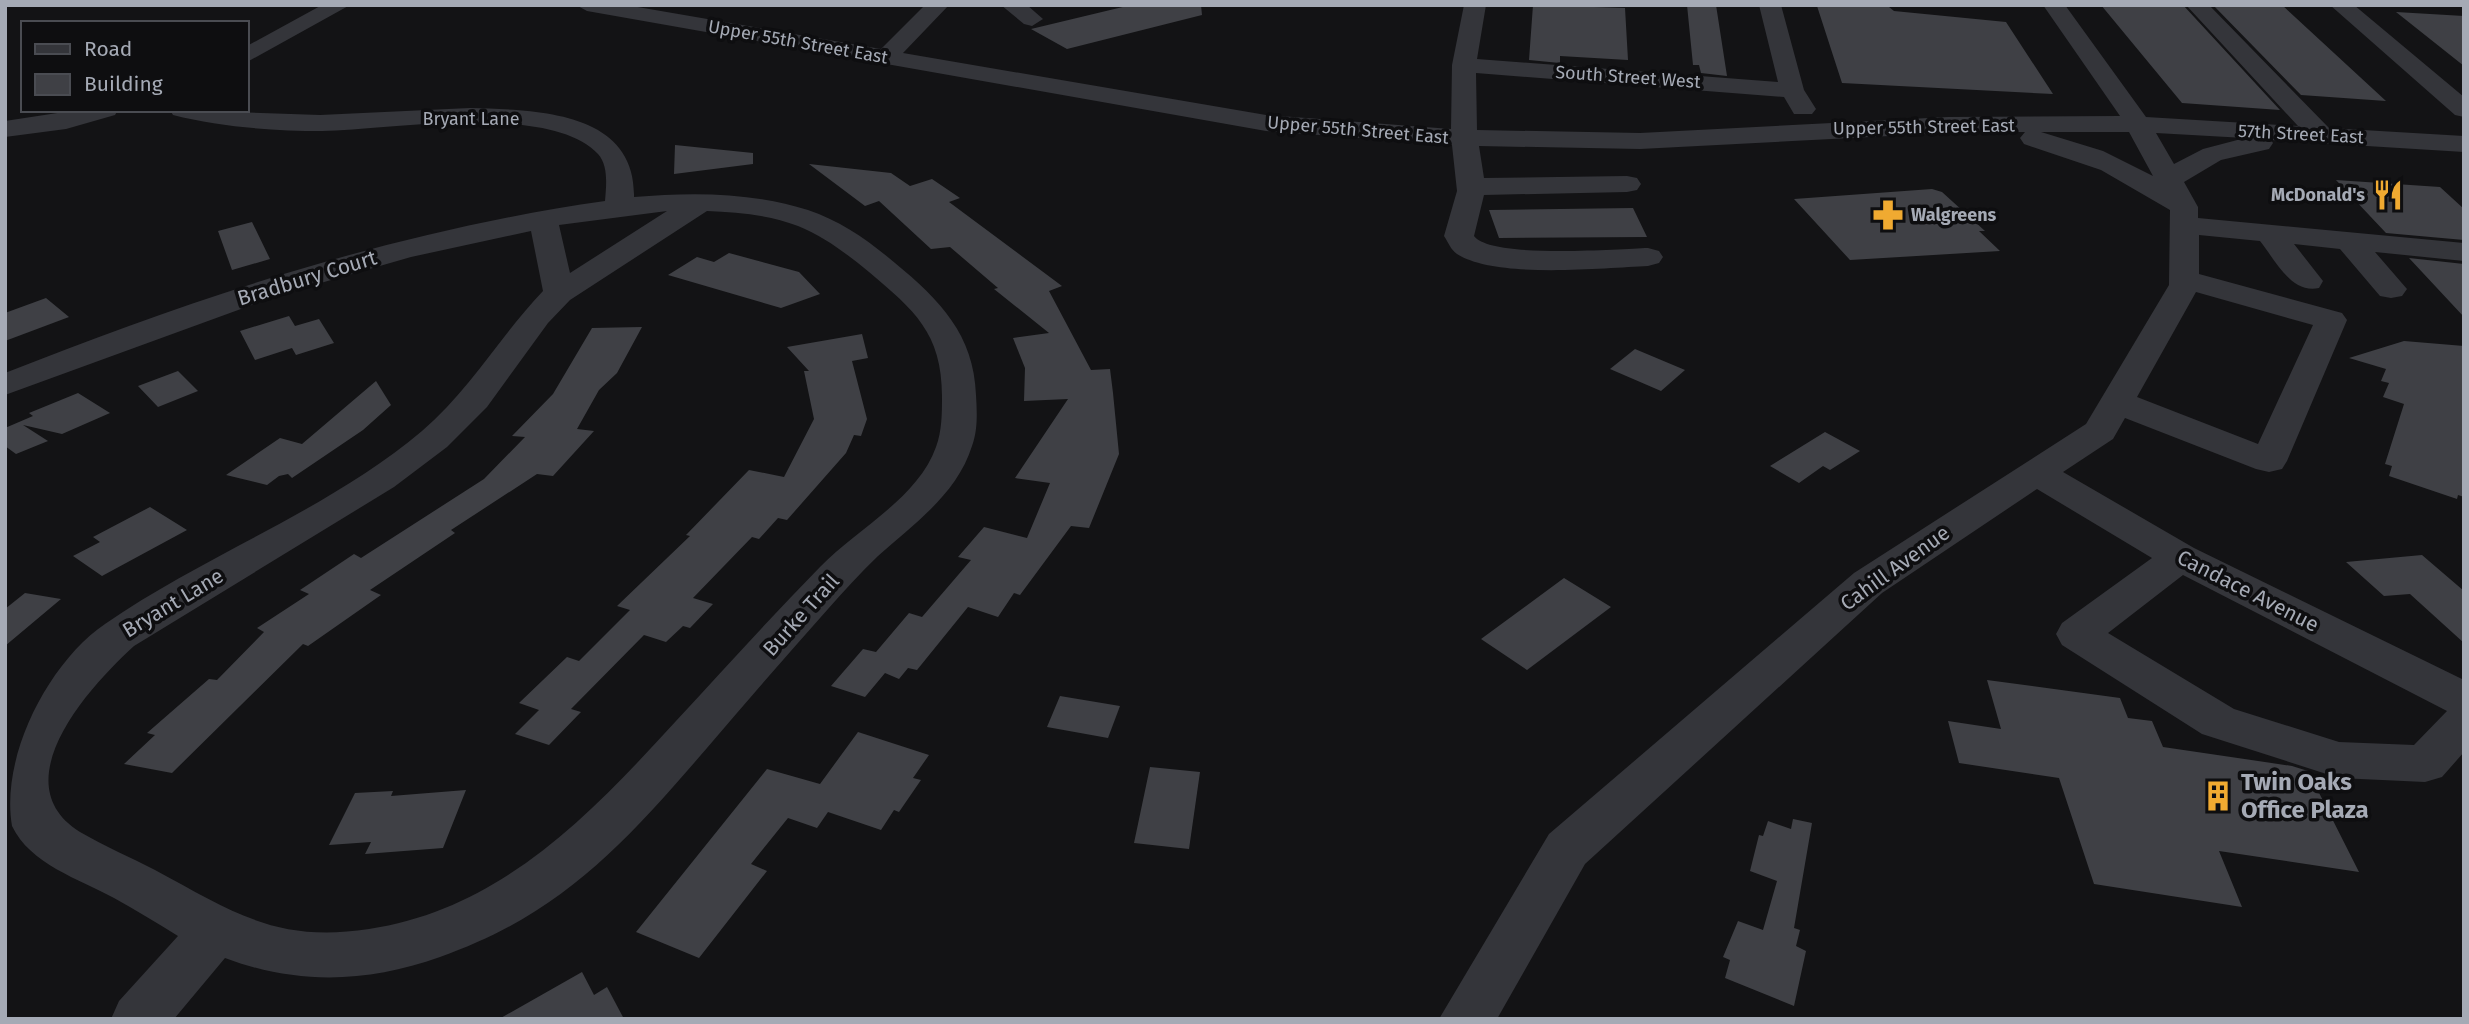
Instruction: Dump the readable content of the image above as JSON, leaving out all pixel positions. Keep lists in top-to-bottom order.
{
  "streets": {
    "street": [
      "Upper 55th Street East",
      "South Street West",
      "Bryant Lane",
      "57th Street East",
      "Bradbury Court",
      "Cahill Avenue",
      "Candace Avenue",
      "Burke Trail"
    ]
  },
  "crossings": [
    ["Upper 55th Street East", "57th Street East"],
    ["Upper 55th Street East", "Cahill Avenue"],
    ["Bryant Lane", "Bradbury Court"],
    ["Bryant Lane", "Burke Trail"],
    ["57th Street East", "Cahill Avenue"],
    ["Bradbury Court", "Burke Trail"],
    ["Cahill Avenue", "Candace Avenue"]
  ],
  "places": {
    "restaurant": ["McDonald's"],
    "pharmacy": ["Walgreens"],
    "building": ["Twin Oaks Office Plaza"]
  },
  "legend": ["Road", "Building"]
}
